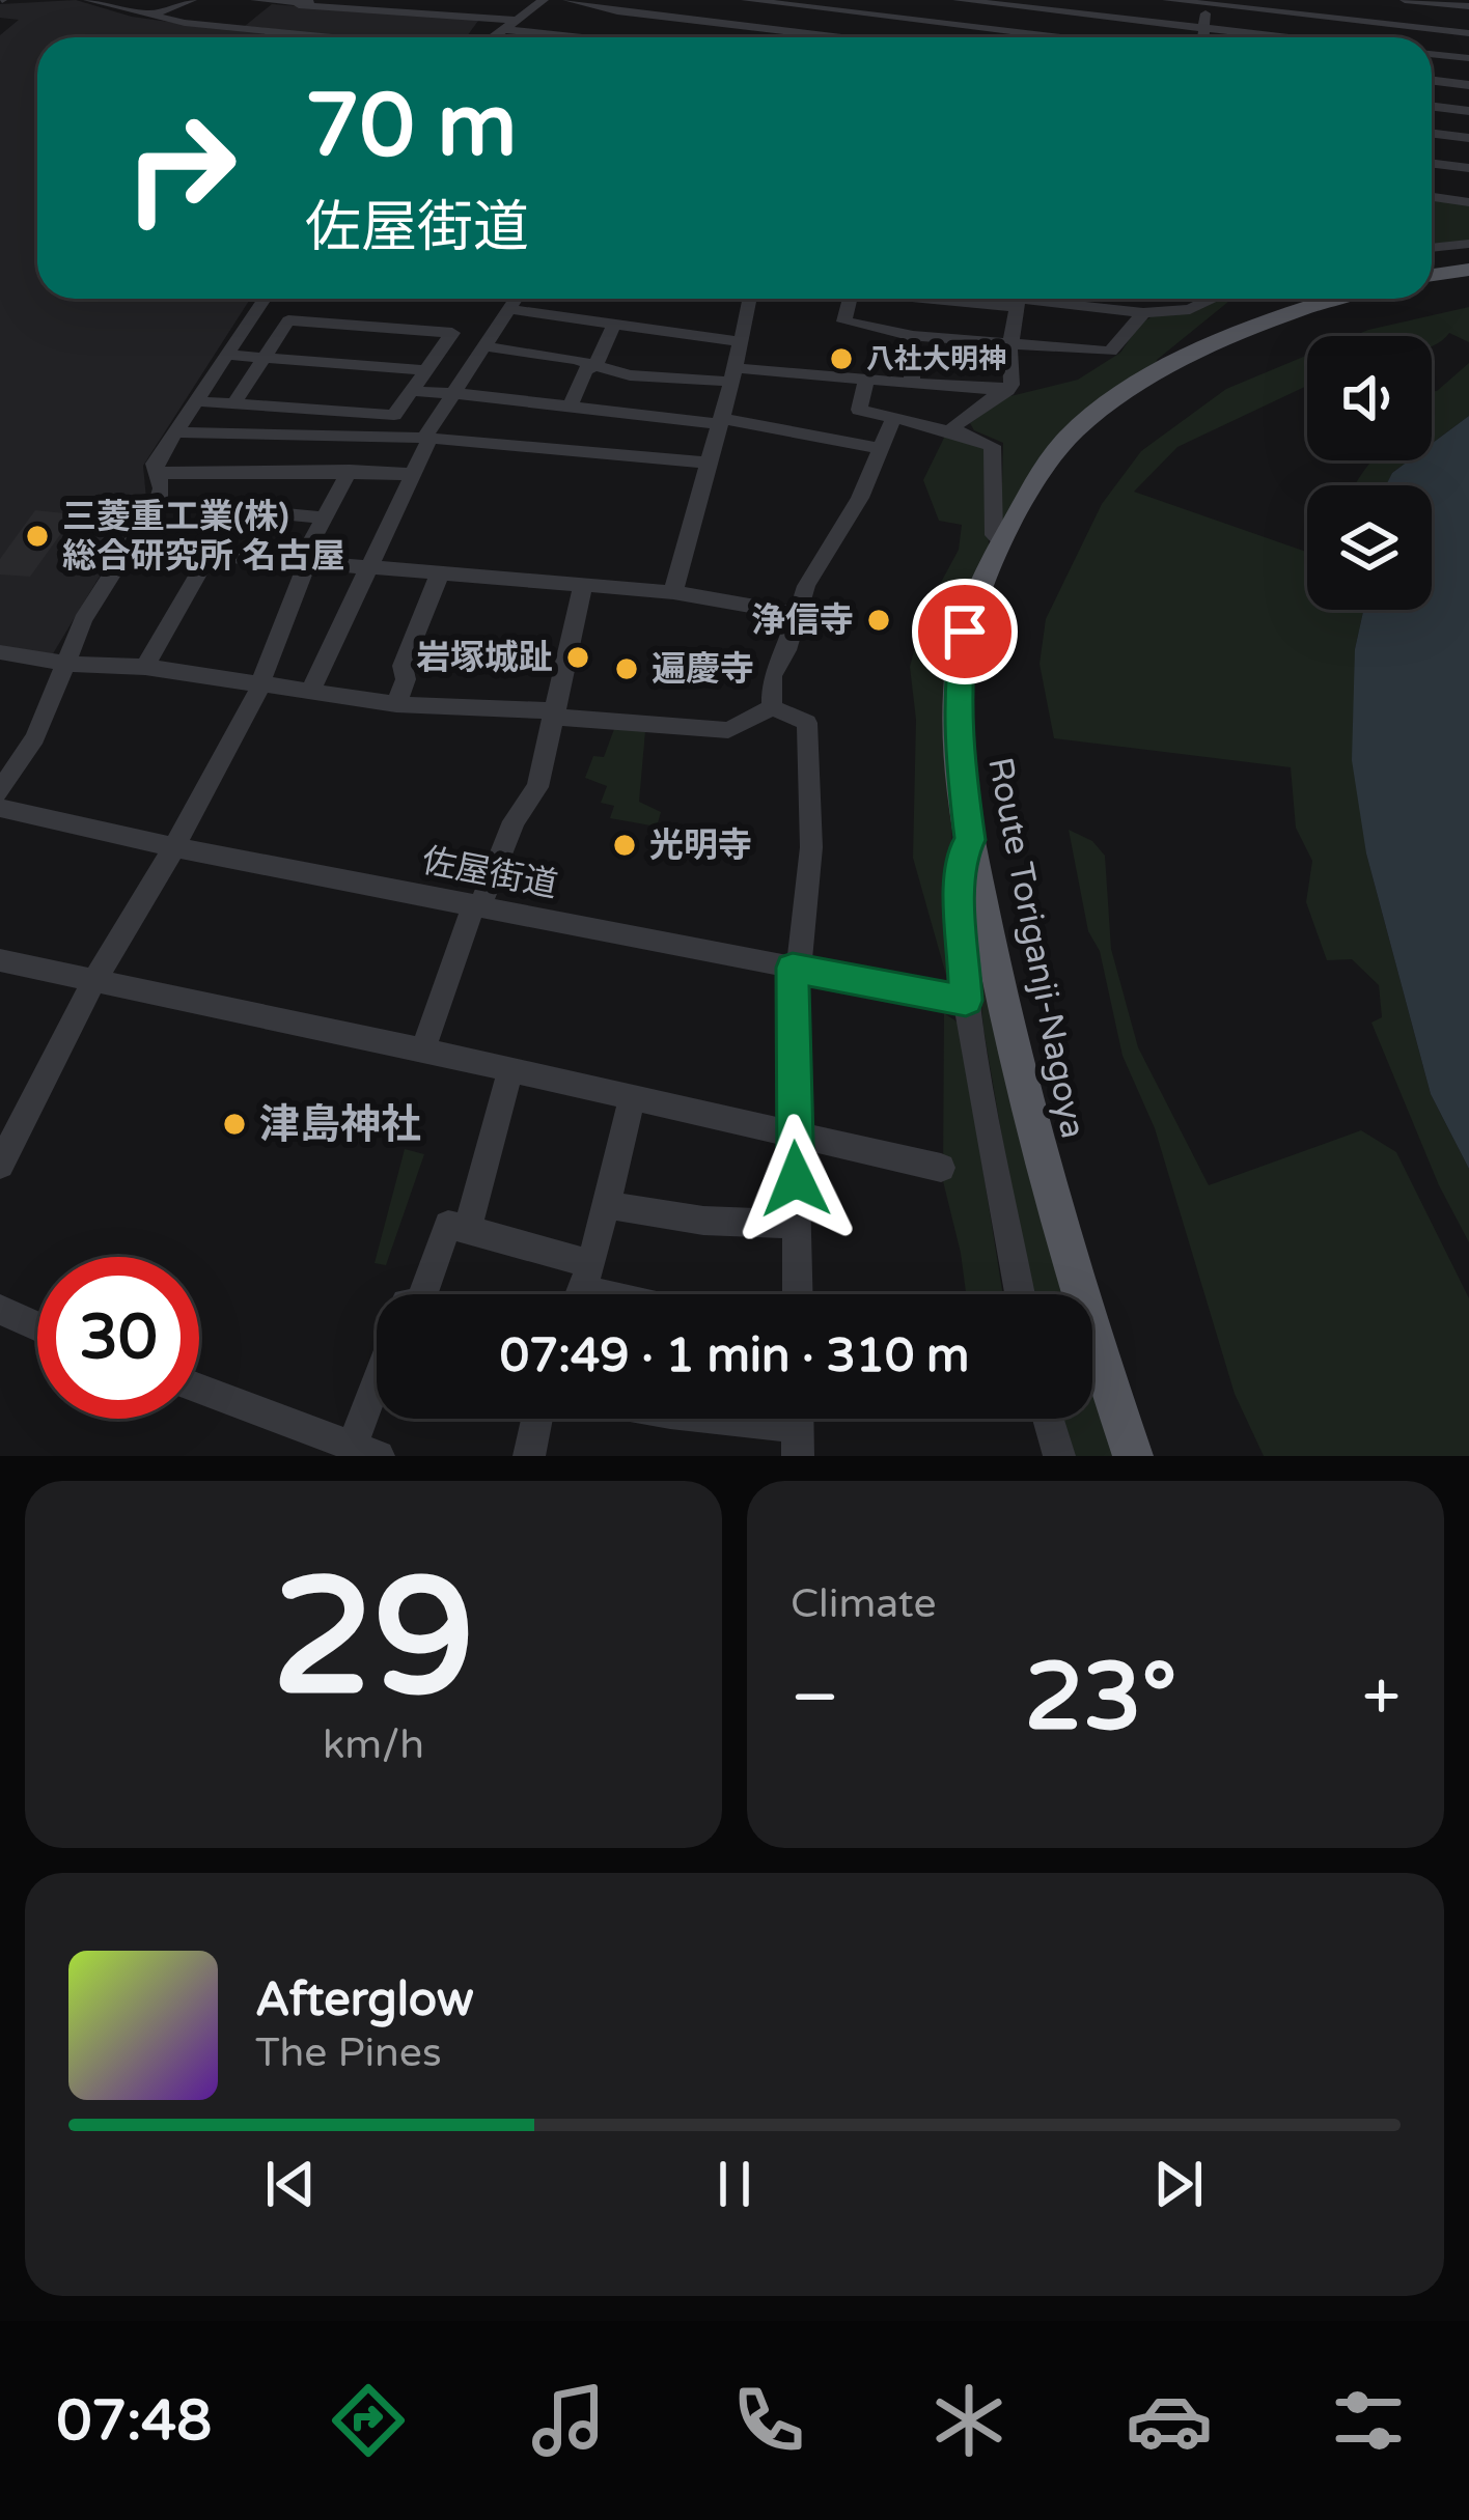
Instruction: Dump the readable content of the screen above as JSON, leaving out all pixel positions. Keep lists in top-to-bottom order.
{
  "streets": {
    "main road": ["Route Toriganji-Nagoya"],
    "street": ["佐屋街道"]
  },
  "places": [
    "八社大明神",
    "三菱重工業(株) 総合研究所 名古屋",
    "浄信寺",
    "岩塚城趾",
    "遍慶寺",
    "光明寺",
    "津島神社"
  ],
  "page": {
    "turn": ["70 m", "佐屋街道"],
    "limit": "30",
    "trip": "07:49 · 1 min · 310 m",
    "tile": [
      ["29", "km/h"],
      "Climate"
    ],
    "heat": ["−", "23°", "+"],
    "song": ["Afterglow", "The Pines"],
    "tabs": "07:48"
  }
}
